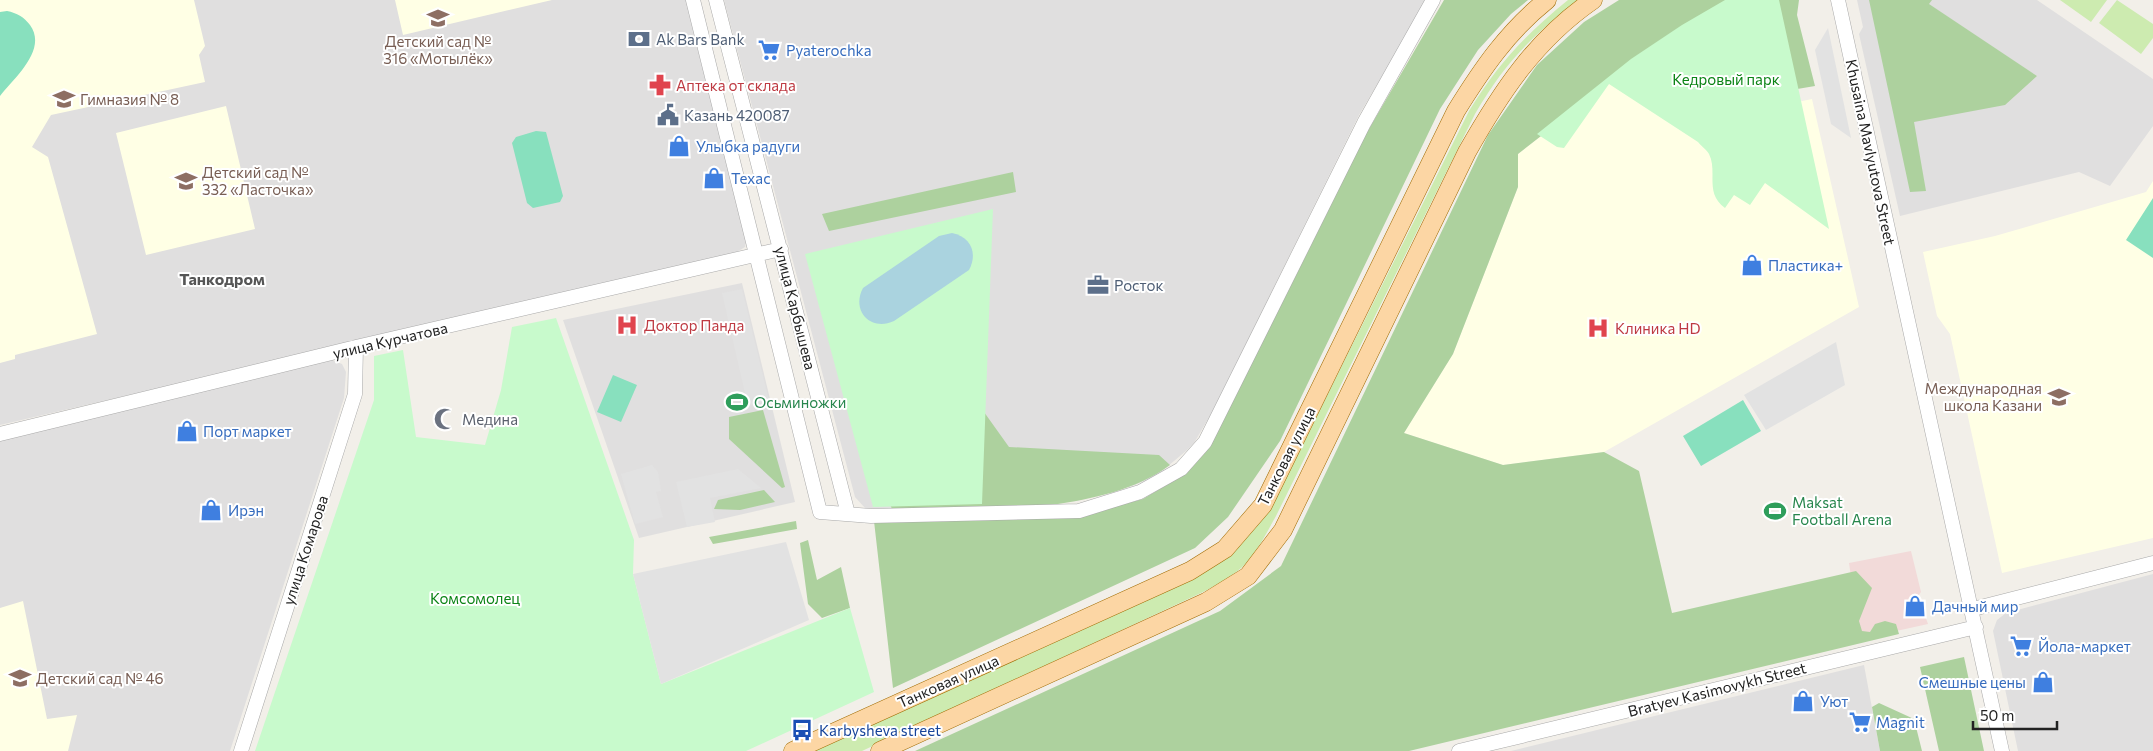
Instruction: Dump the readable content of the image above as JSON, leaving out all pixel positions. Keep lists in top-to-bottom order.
{
  "streets": {
    "main road": ["Танковая улица"],
    "street": [
      "улица Карбышева",
      "улица Курчатова",
      "улица Комарова",
      "Bratyev Kasimovykh Street"
    ]
  },
  "crossings": [
    ["улица Карбышева", "улица Курчатова"],
    ["улица Курчатова", "улица Комарова"]
  ],
  "districts": ["Танкодром"],
  "parks": ["Кедровый парк", "Комсомолец"],
  "places": {
    "school or university": [
      "Детский сад № 316 «Мотылёк»",
      "Гимназия № 8",
      "Детский сад № 332 «Ласточка»",
      "Международная школа Казани",
      "Детский сад № 46"
    ],
    "bank": ["Ak Bars Bank"],
    "supermarket": ["Pyaterochka", "Йола-маркет", "Magnit"],
    "pharmacy": ["Аптека от склада"],
    "public building": ["Казань 420087"],
    "shop": [
      "Улыбка радуги",
      "Техас",
      "Пластика+",
      "Порт маркет",
      "Ирэн",
      "Дачный мир",
      "Смешные цены",
      "Уют"
    ],
    "office": ["Росток"],
    "hospital": ["Доктор Панда", "Клиника HD"],
    "sports": ["Осьминожки", "Maksat Football Arena"],
    "mosque": ["Медина"],
    "bus stop": ["Karbysheva street"]
  },
  "scale_bar": "50 m"
}
